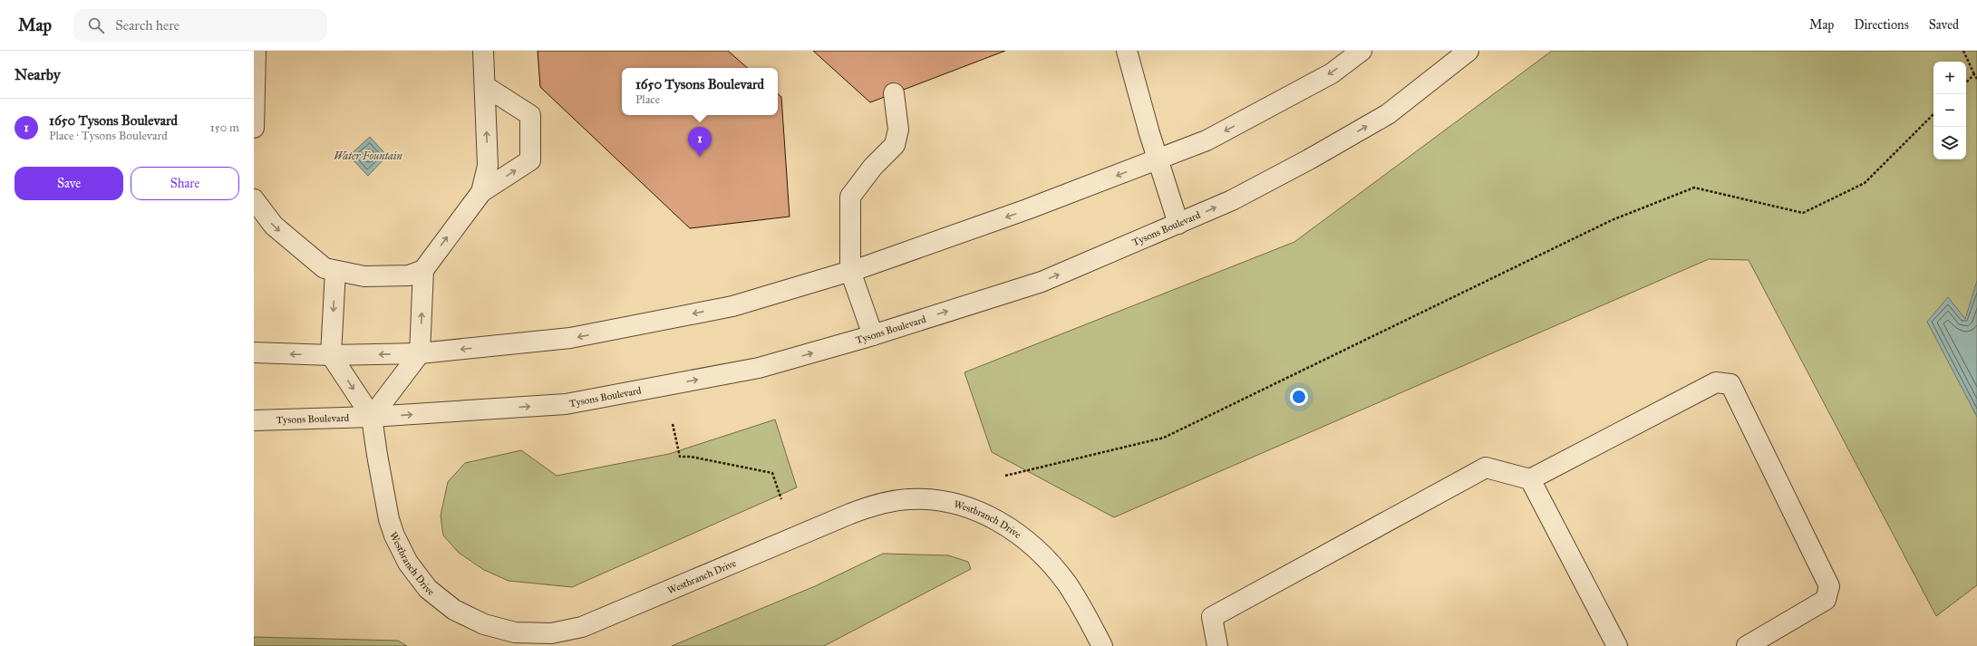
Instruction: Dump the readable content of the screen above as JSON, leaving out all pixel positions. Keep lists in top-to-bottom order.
{
  "streets": {
    "street": ["Tysons Boulevard", "Westbranch Drive"]
  },
  "crossings": [
    ["Tysons Boulevard", "Westbranch Drive"]
  ],
  "water": ["Water Fountain"],
  "page": {
    "header": "Map",
    "search": "Search here",
    "nav": ["Map", "Directions", "Saved"],
    "heading": "Nearby",
    "map_buttons": ["+", "−"],
    "popup": ["1650 Tysons Boulevard", "Place"],
    "list": [
      {
        "mark": "1",
        "name": "1650 Tysons Boulevard",
        "note": "Place · Tysons Boulevard",
        "value": "150 m"
      }
    ],
    "pins": "1",
    "buttons": ["Save", "Share"]
  }
}
